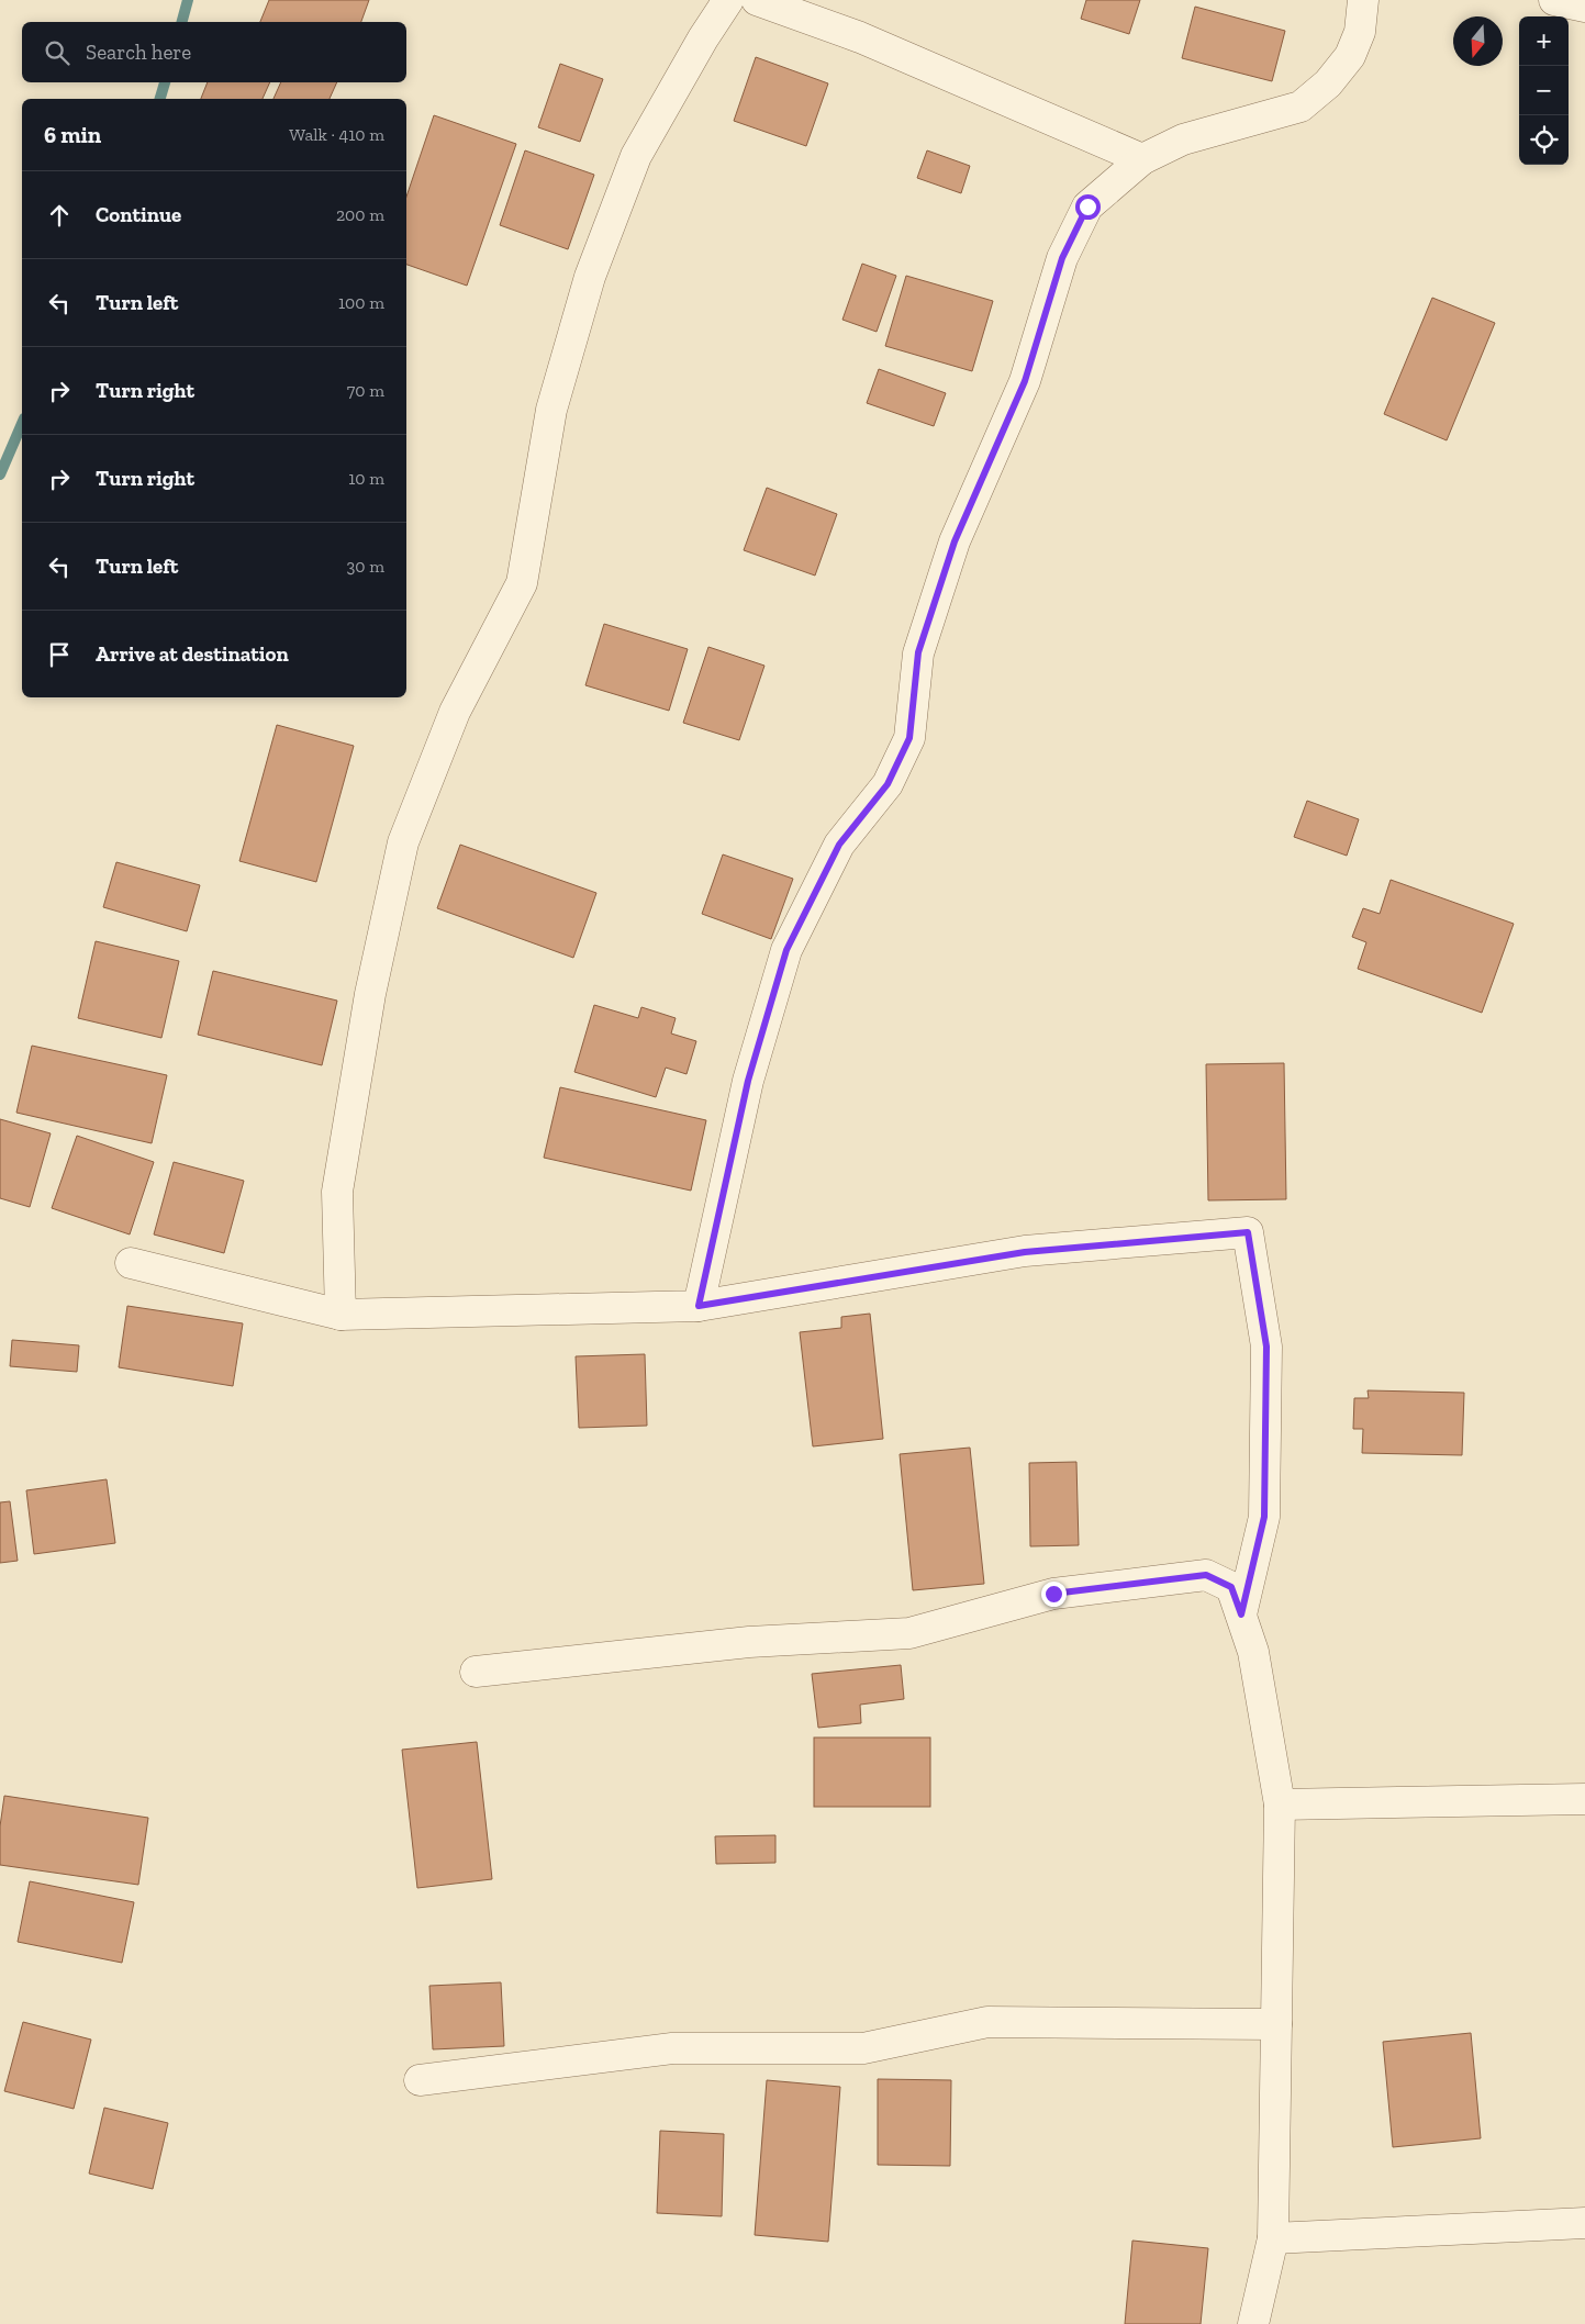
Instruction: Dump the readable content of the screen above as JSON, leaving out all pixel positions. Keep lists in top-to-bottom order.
{
  "north": "bottom",
  "page": {
    "map_buttons": ["+", "−"],
    "search": "Search here",
    "heading": ["6 min", "Walk · 410 m"],
    "list": [
      ["Continue", "200 m"],
      ["Turn left", "100 m"],
      ["Turn right", "70 m"],
      ["Turn right", "10 m"],
      ["Turn left", "30 m"],
      "Arrive at destination"
    ]
  }
}
